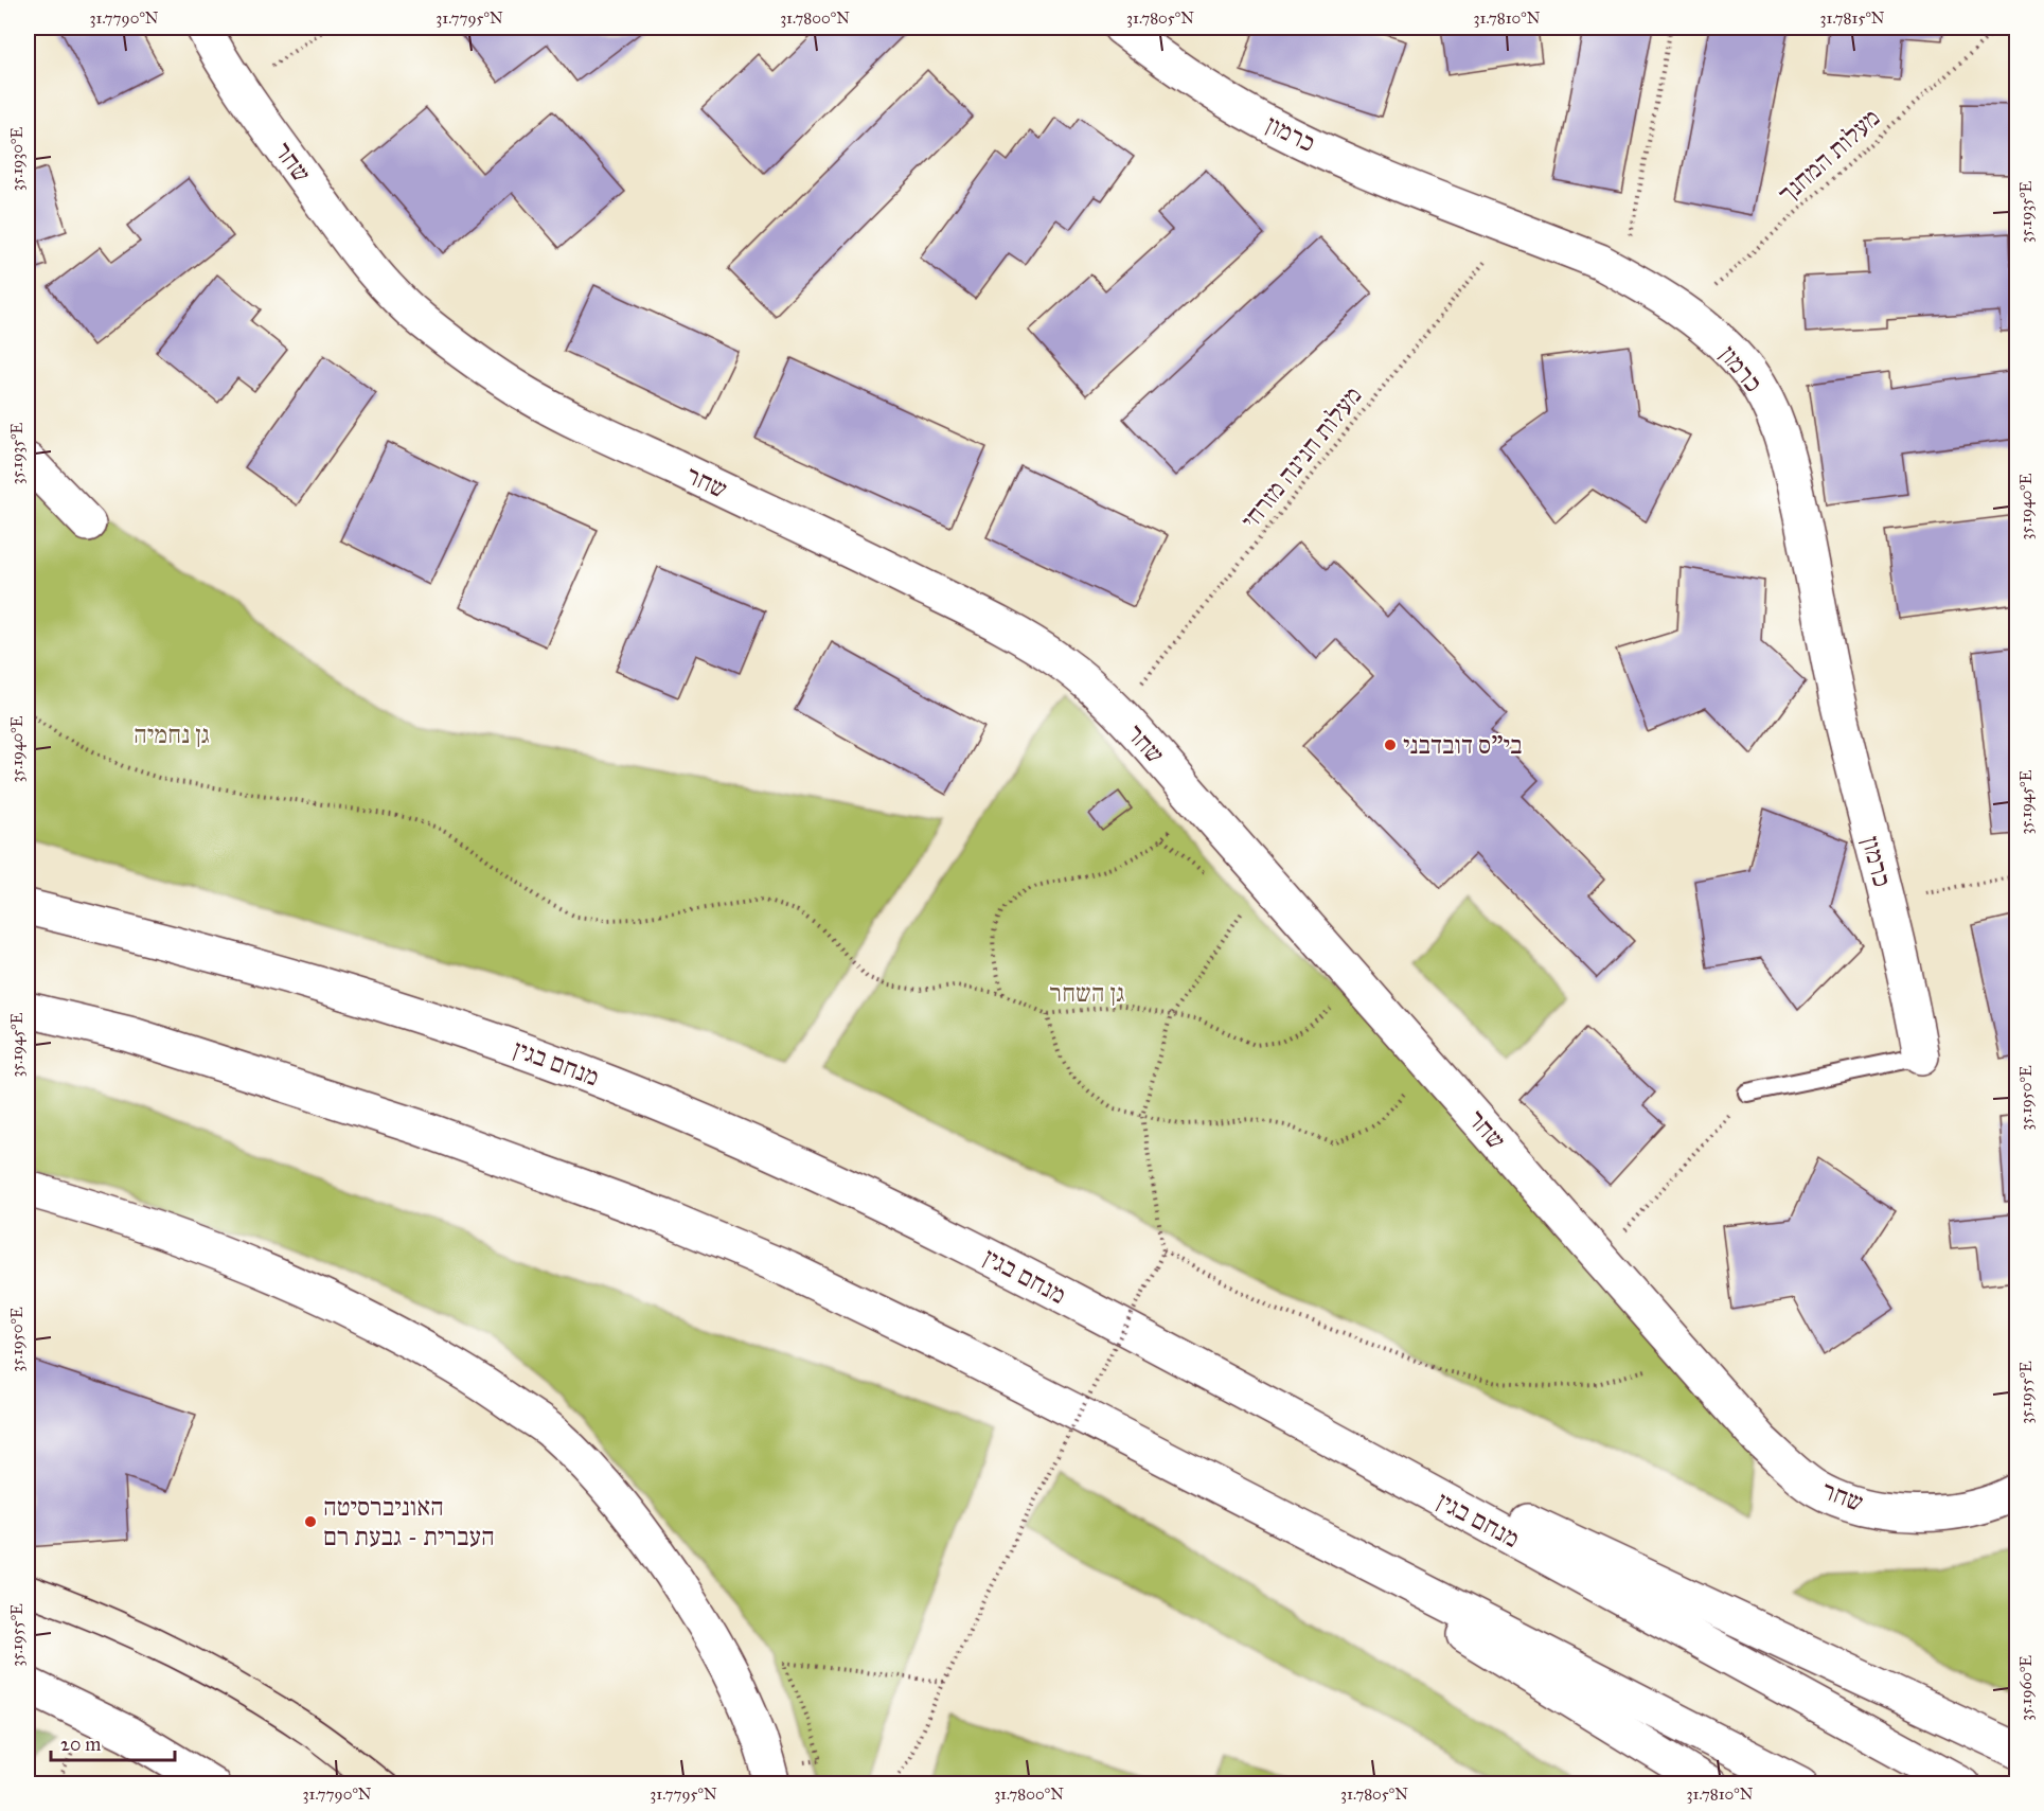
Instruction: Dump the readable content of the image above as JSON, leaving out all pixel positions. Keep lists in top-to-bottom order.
{
  "streets": {
    "main road": ["כרמון", "שחר", "מנחם בגין"],
    "path": ["מעלות המחנך", "מעלות חנינה מזרחי"]
  },
  "crossings": [
    ["כרמון", "מעלות המחנך"],
    ["כרמון", "מעלות חנינה מזרחי"],
    ["שחר", "מעלות חנינה מזרחי"]
  ],
  "parks": ["גן נחמיה", "גן השחר"],
  "places": ["בי\"ס דובדבני", "האוניברסיטה העברית - גבעת רם"],
  "scale_bar": "20 m",
  "coordinates": [
    "31.7790°N",
    "31.7795°N",
    "31.7800°N",
    "31.7805°N",
    "31.7810°N",
    "31.7815°N",
    "35.1930°E",
    "35.1935°E",
    "35.1940°E",
    "35.1945°E",
    "35.1950°E",
    "35.1955°E",
    "35.1960°E"
  ]
}
